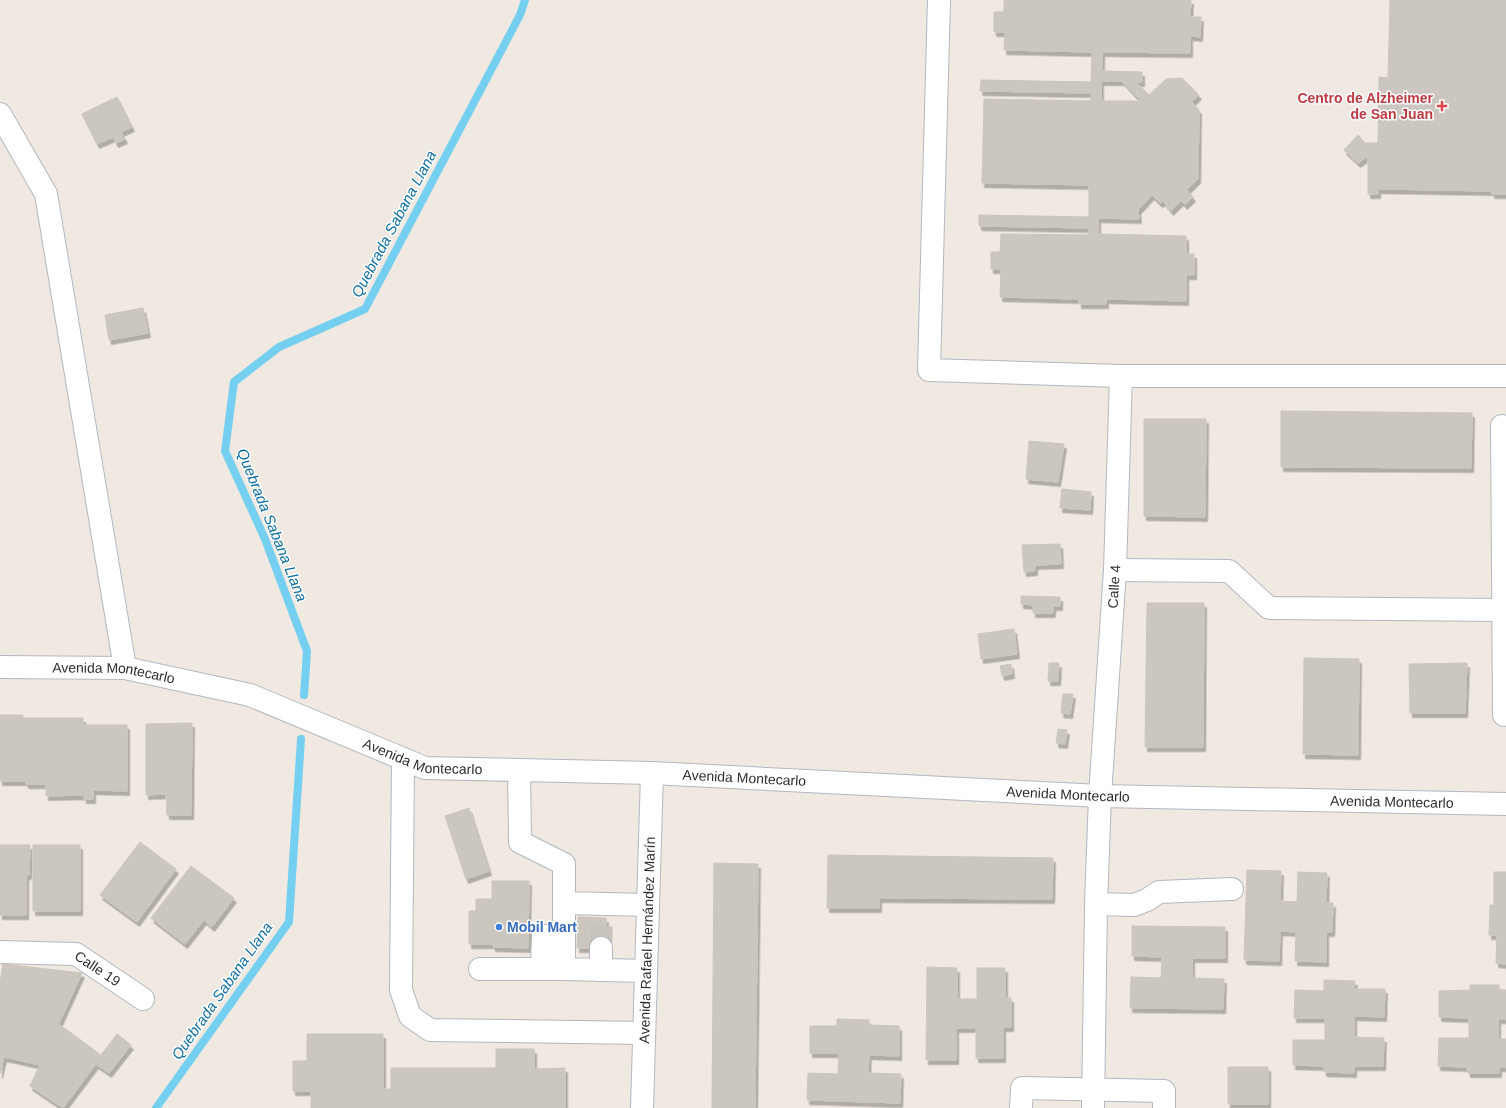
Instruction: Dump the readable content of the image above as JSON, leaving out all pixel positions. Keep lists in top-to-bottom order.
{
  "streets": {
    "street": [
      "Calle 4",
      "Avenida Montecarlo",
      "Avenida Rafael Hernández Marín",
      "Calle 19"
    ]
  },
  "crossings": [
    ["Calle 4", "Avenida Montecarlo"],
    ["Avenida Montecarlo", "Avenida Rafael Hernández Marín"]
  ],
  "water": ["Quebrada Sabana Llana"],
  "places": {
    "health": ["Centro de Alzheimer de San Juan"],
    "other": ["Mobil Mart"]
  }
}
